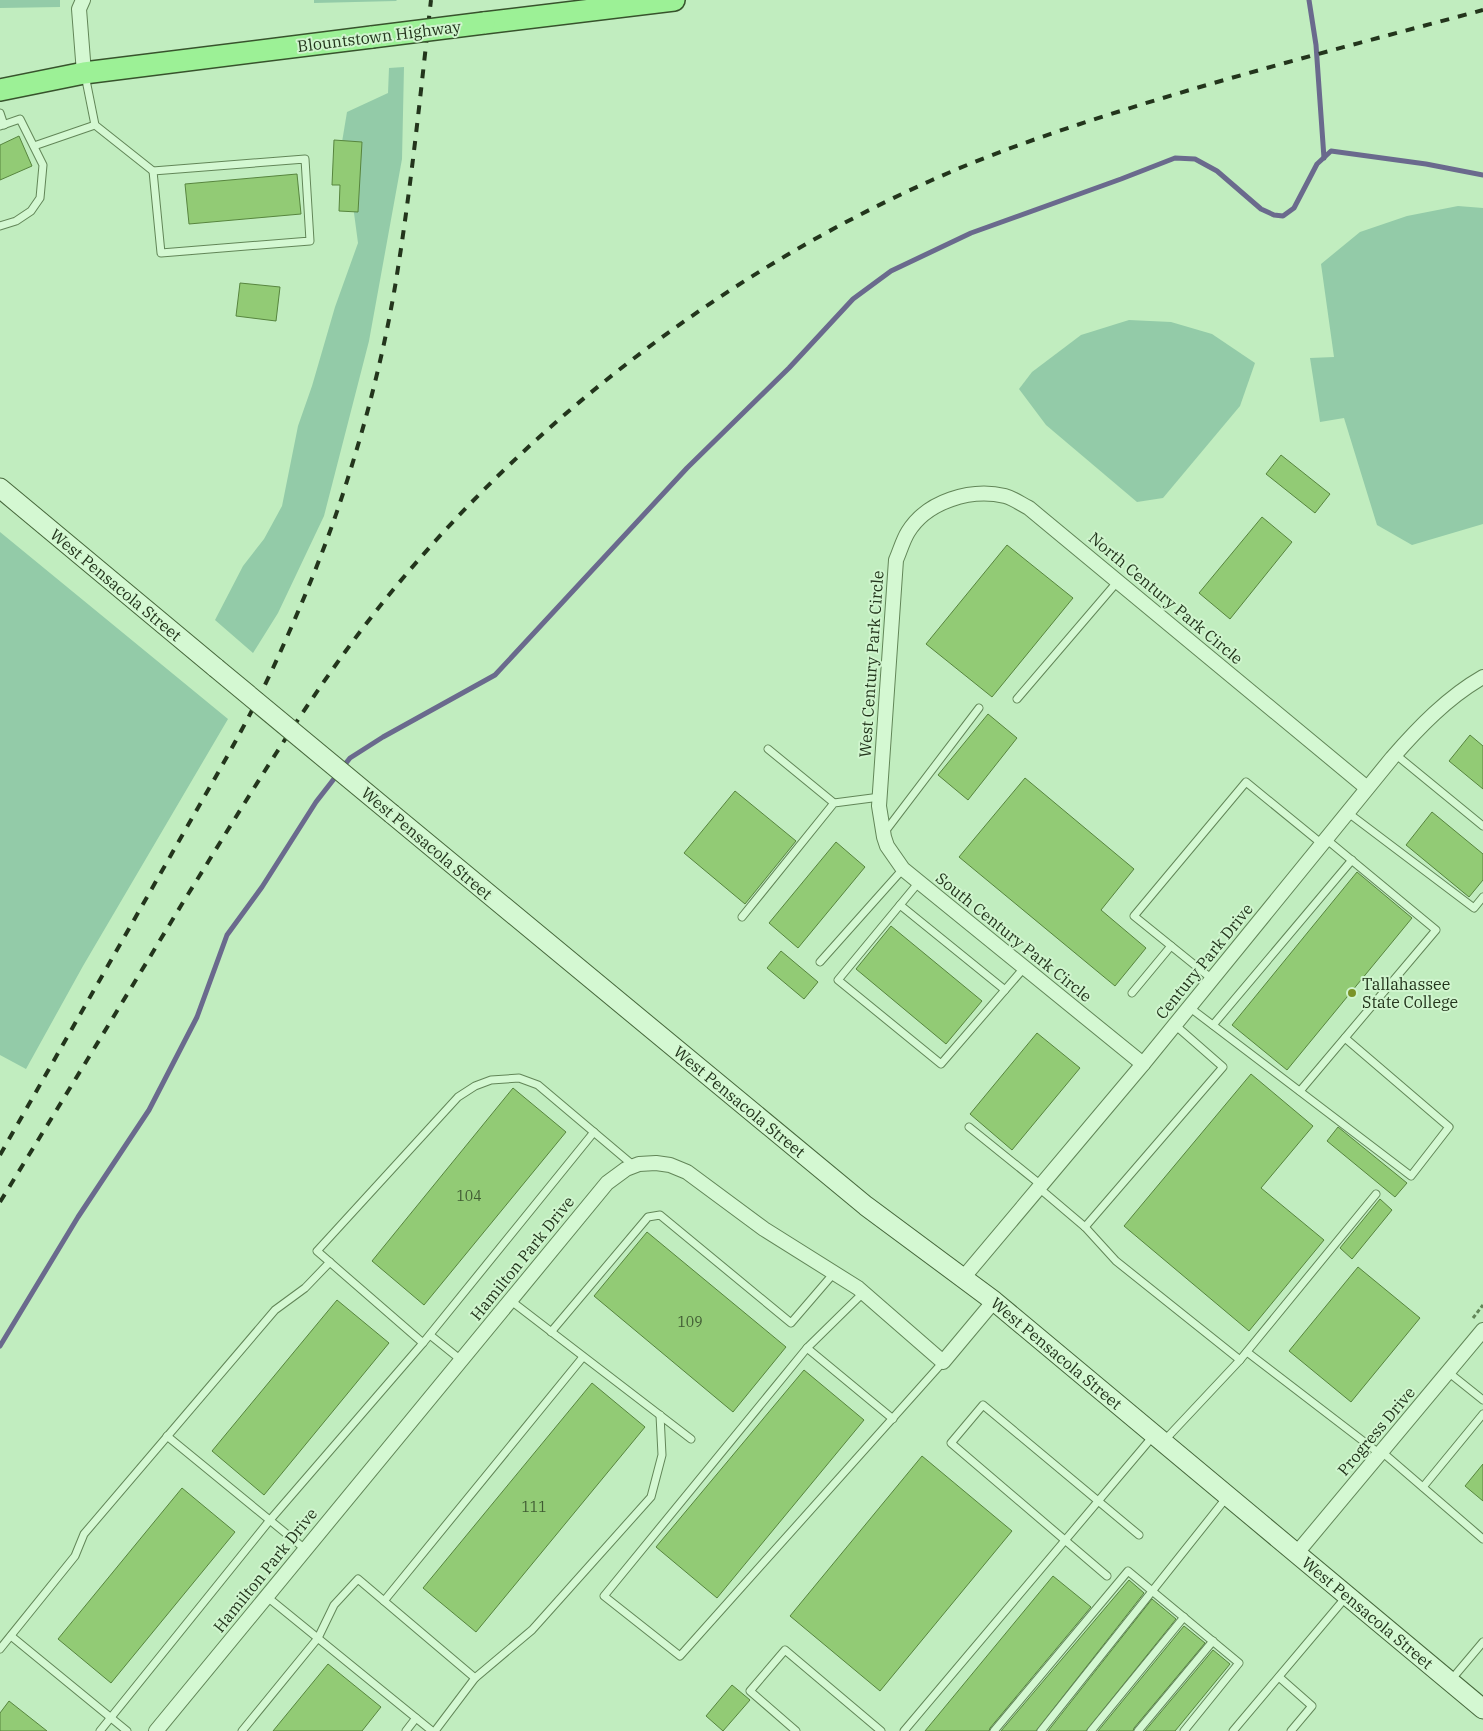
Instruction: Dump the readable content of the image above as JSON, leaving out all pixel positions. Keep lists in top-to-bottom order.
{
  "streets": {
    "main road": ["Blountstown Highway", "West Pensacola Street"],
    "street": [
      "North Century Park Circle",
      "West Century Park Circle",
      "South Century Park Circle",
      "Century Park Drive",
      "Hamilton Park Drive",
      "Progress Drive"
    ]
  },
  "crossings": [
    ["West Pensacola Street", "Century Park Drive"],
    ["West Pensacola Street", "Progress Drive"],
    ["North Century Park Circle", "West Century Park Circle"],
    ["North Century Park Circle", "Century Park Drive"],
    ["West Century Park Circle", "South Century Park Circle"],
    ["South Century Park Circle", "Century Park Drive"]
  ],
  "places": ["Tallahassee State College"],
  "house_numbers": ["104", "109", "111"]
}
